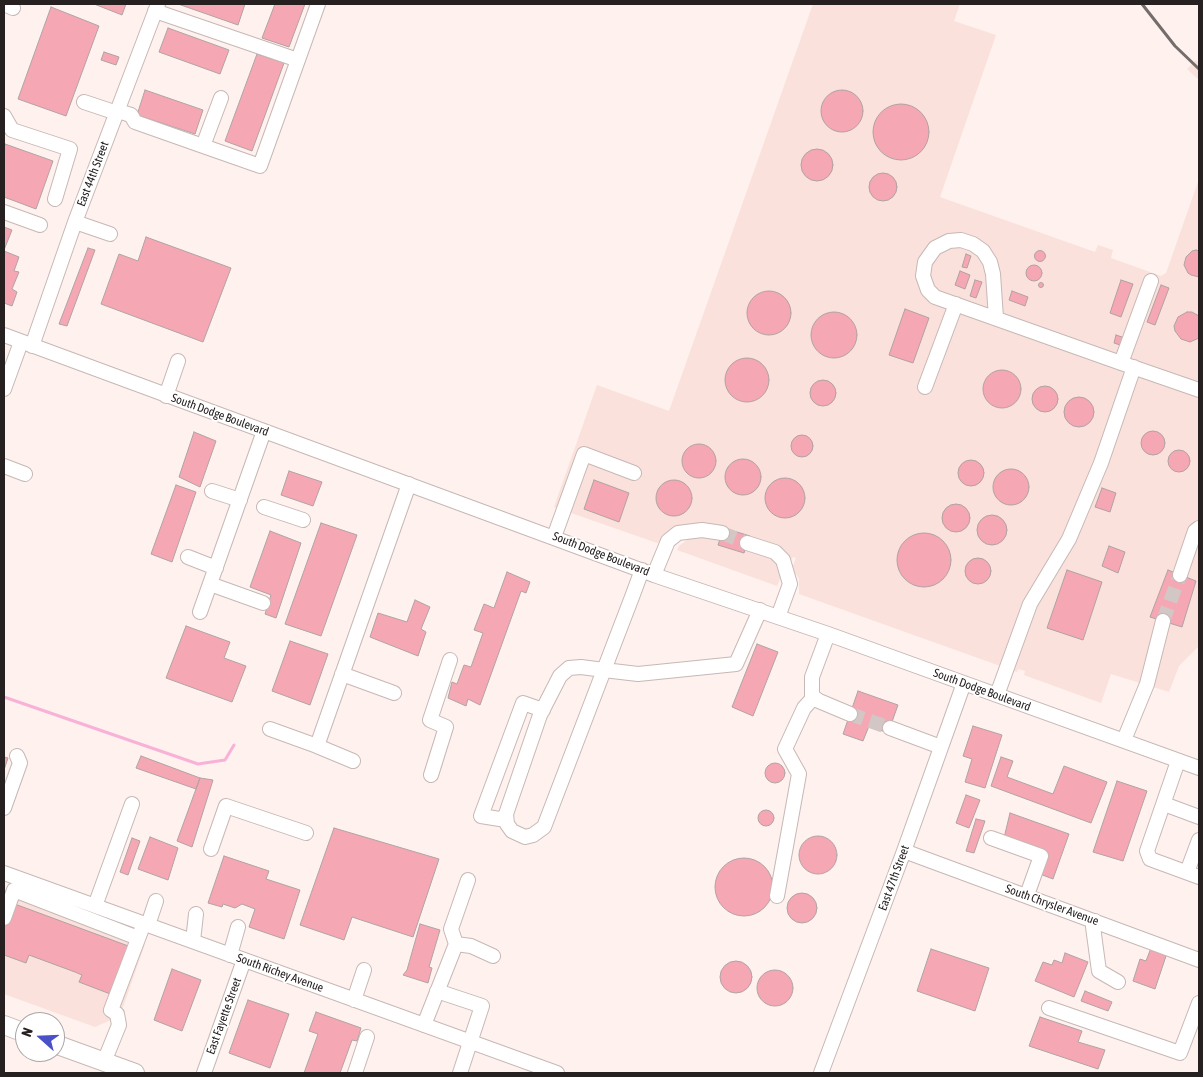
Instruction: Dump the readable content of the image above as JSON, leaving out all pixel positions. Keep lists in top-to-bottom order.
{
  "streets": {
    "street": [
      "East 44th Street",
      "South Dodge Boulevard",
      "East 47th Street",
      "South Chrysler Avenue",
      "South Richey Avenue",
      "East Fayette Street"
    ]
  },
  "crossings": [
    ["East 44th Street", "South Dodge Boulevard"],
    ["South Dodge Boulevard", "East 47th Street"],
    ["East 47th Street", "South Chrysler Avenue"],
    ["South Richey Avenue", "East Fayette Street"]
  ],
  "north": "left"
}
